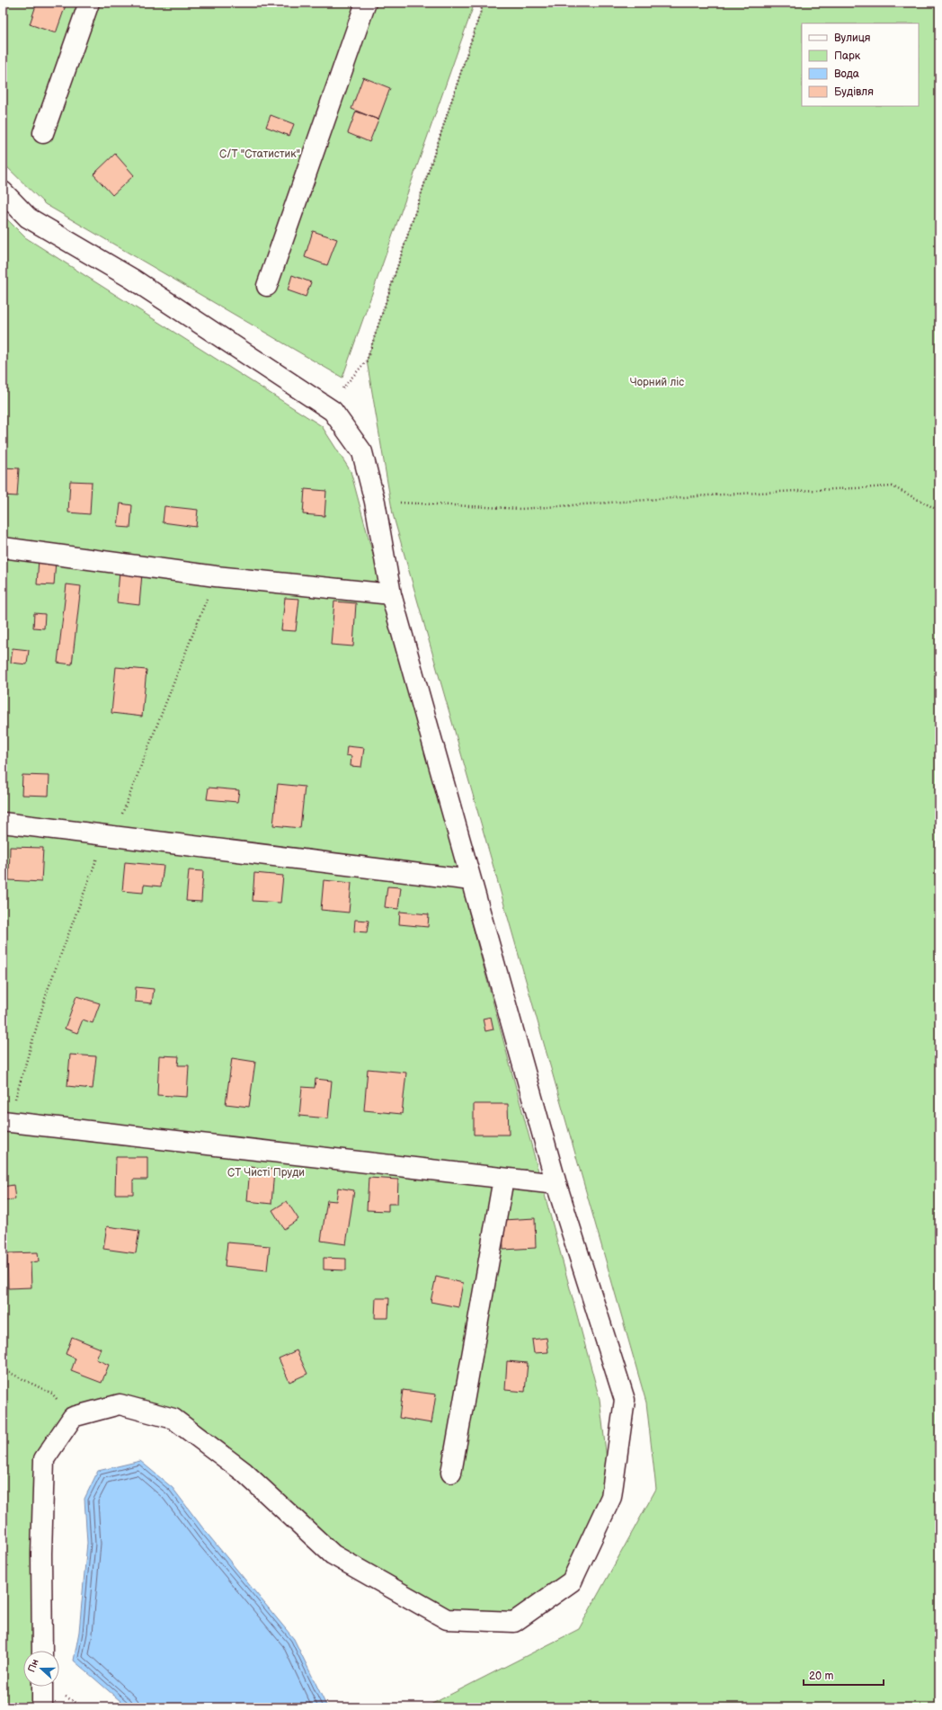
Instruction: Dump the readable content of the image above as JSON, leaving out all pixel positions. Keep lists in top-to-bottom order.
{
  "parks": ["С/Т \"Статистик\"", "Чорний ліс", "СТ Чисті Пруди"],
  "legend": [
    "Вулиця",
    "Парк",
    "Вода",
    "Будівля"
  ],
  "scale_bar": "20 m",
  "north": "left"
}
